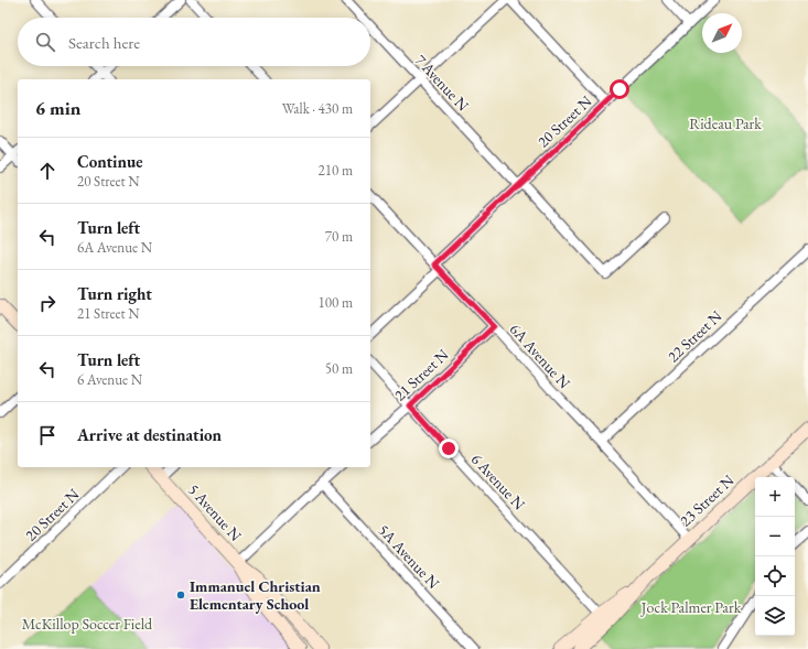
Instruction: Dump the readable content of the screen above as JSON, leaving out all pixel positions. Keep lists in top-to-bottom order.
{
  "streets": {
    "main road": ["23 Street N", "5 Avenue N"],
    "street": [
      "7 Avenue N",
      "20 Street N",
      "22 Street N",
      "6A Avenue N",
      "21 Street N",
      "6 Avenue N",
      "5A Avenue N"
    ]
  },
  "crossings": [
    ["7 Avenue N", "20 Street N"],
    ["20 Street N", "6A Avenue N"],
    ["22 Street N", "6A Avenue N"],
    ["6A Avenue N", "21 Street N"],
    ["6A Avenue N", "23 Street N"],
    ["21 Street N", "6 Avenue N"],
    ["6 Avenue N", "23 Street N"]
  ],
  "parks": ["Rideau Park", "Jock Palmer Park", "McKillop Soccer Field"],
  "places": ["Immanuel Christian Elementary School"],
  "north": "top right",
  "page": {
    "search": "Search here",
    "heading": ["6 min", "Walk · 430 m"],
    "list": [
      ["Continue", "20 Street N", "210 m"],
      ["Turn left", "6A Avenue N", "70 m"],
      ["Turn right", "21 Street N", "100 m"],
      ["Turn left", "6 Avenue N", "50 m"],
      "Arrive at destination"
    ],
    "map_buttons": ["+", "−"]
  }
}
